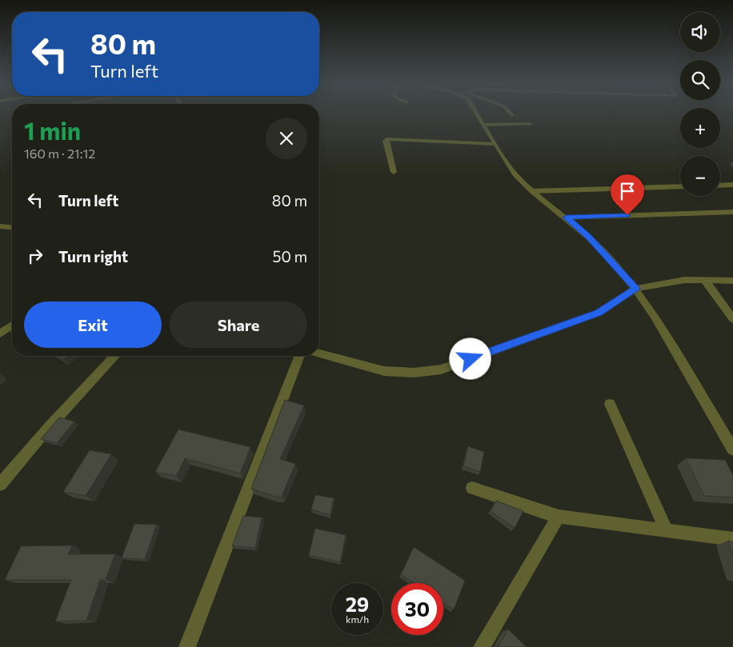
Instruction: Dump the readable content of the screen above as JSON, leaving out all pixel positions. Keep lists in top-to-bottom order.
{
  "page": {
    "map_buttons": ["+", "−"],
    "turn": ["80 m", "Turn left"],
    "heading": ["1 min", "160 m · 21:12"],
    "list": [
      {
        "name": "Turn left",
        "value": "80 m"
      },
      {
        "name": "Turn right",
        "value": "50 m"
      }
    ],
    "buttons": ["Exit", "Share"],
    "speed": "29 km/h",
    "limit": "30"
  }
}
